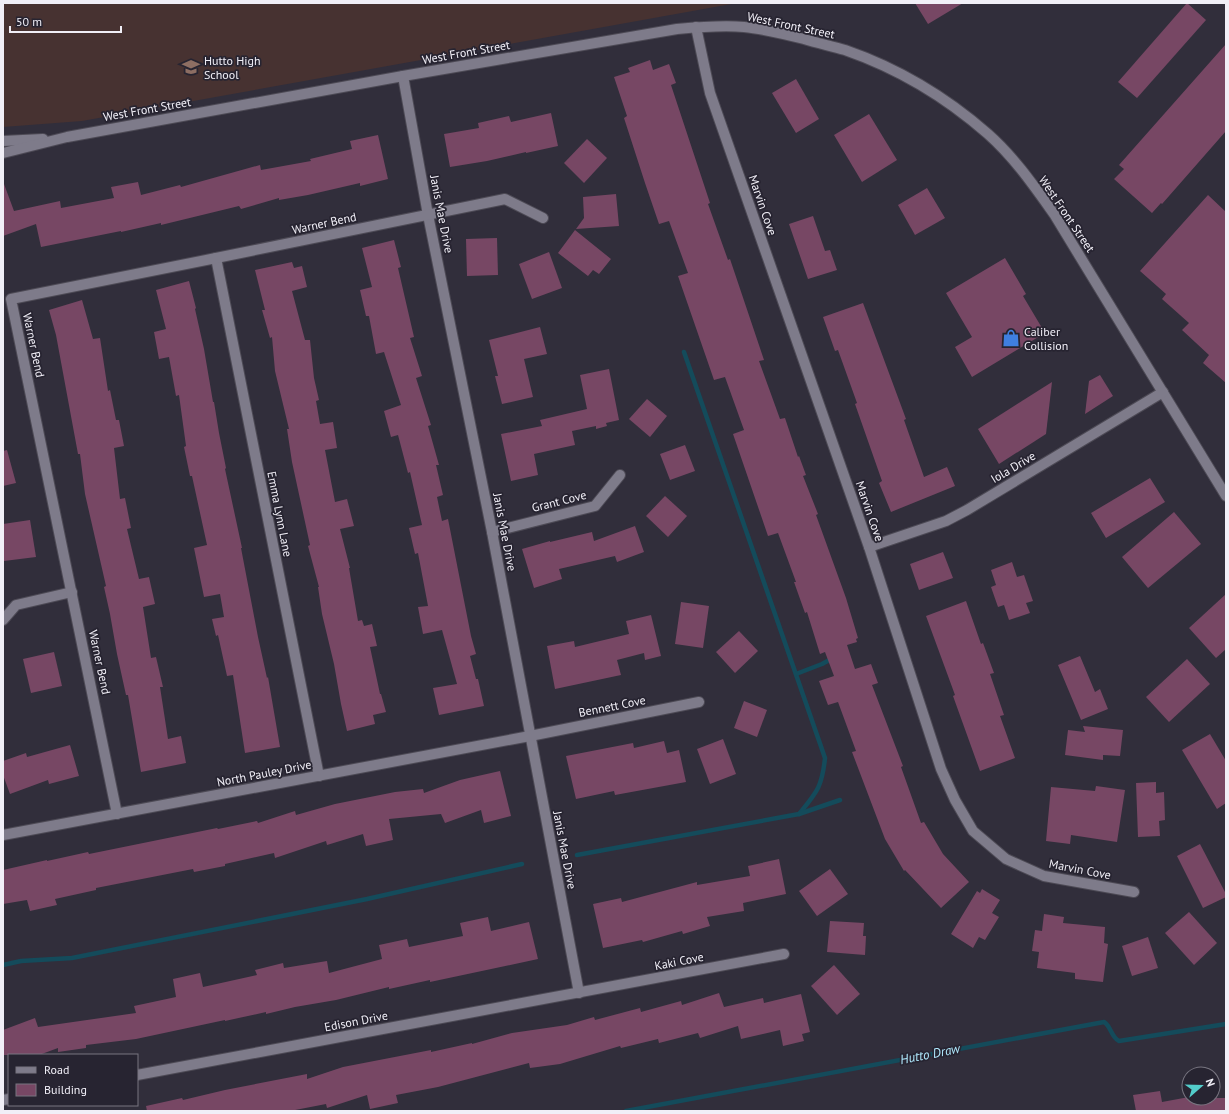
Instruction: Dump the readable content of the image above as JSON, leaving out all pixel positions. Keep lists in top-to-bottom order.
{
  "streets": {
    "street": [
      "West Front Street",
      "Marvin Cove",
      "Janis Mae Drive",
      "Warner Bend",
      "Iola Drive",
      "Grant Cove",
      "Emma Lynn Lane",
      "Bennett Cove",
      "North Pauley Drive",
      "Kaki Cove",
      "Edison Drive"
    ]
  },
  "crossings": [
    ["West Front Street", "Marvin Cove"],
    ["West Front Street", "Janis Mae Drive"],
    ["West Front Street", "Iola Drive"],
    ["Marvin Cove", "Iola Drive"],
    ["Janis Mae Drive", "Warner Bend"],
    ["Janis Mae Drive", "Grant Cove"],
    ["Janis Mae Drive", "Bennett Cove"],
    ["Janis Mae Drive", "North Pauley Drive"],
    ["Janis Mae Drive", "Kaki Cove"],
    ["Janis Mae Drive", "Edison Drive"],
    ["Warner Bend", "Emma Lynn Lane"],
    ["Warner Bend", "North Pauley Drive"],
    ["Emma Lynn Lane", "North Pauley Drive"],
    ["Bennett Cove", "North Pauley Drive"],
    ["Kaki Cove", "Edison Drive"]
  ],
  "water": ["Hutto Draw"],
  "places": {
    "school or university": ["Hutto High School"],
    "shop": ["Caliber Collision"]
  },
  "legend": ["Road", "Building"],
  "scale_bar": "50 m",
  "north": "right"
}
